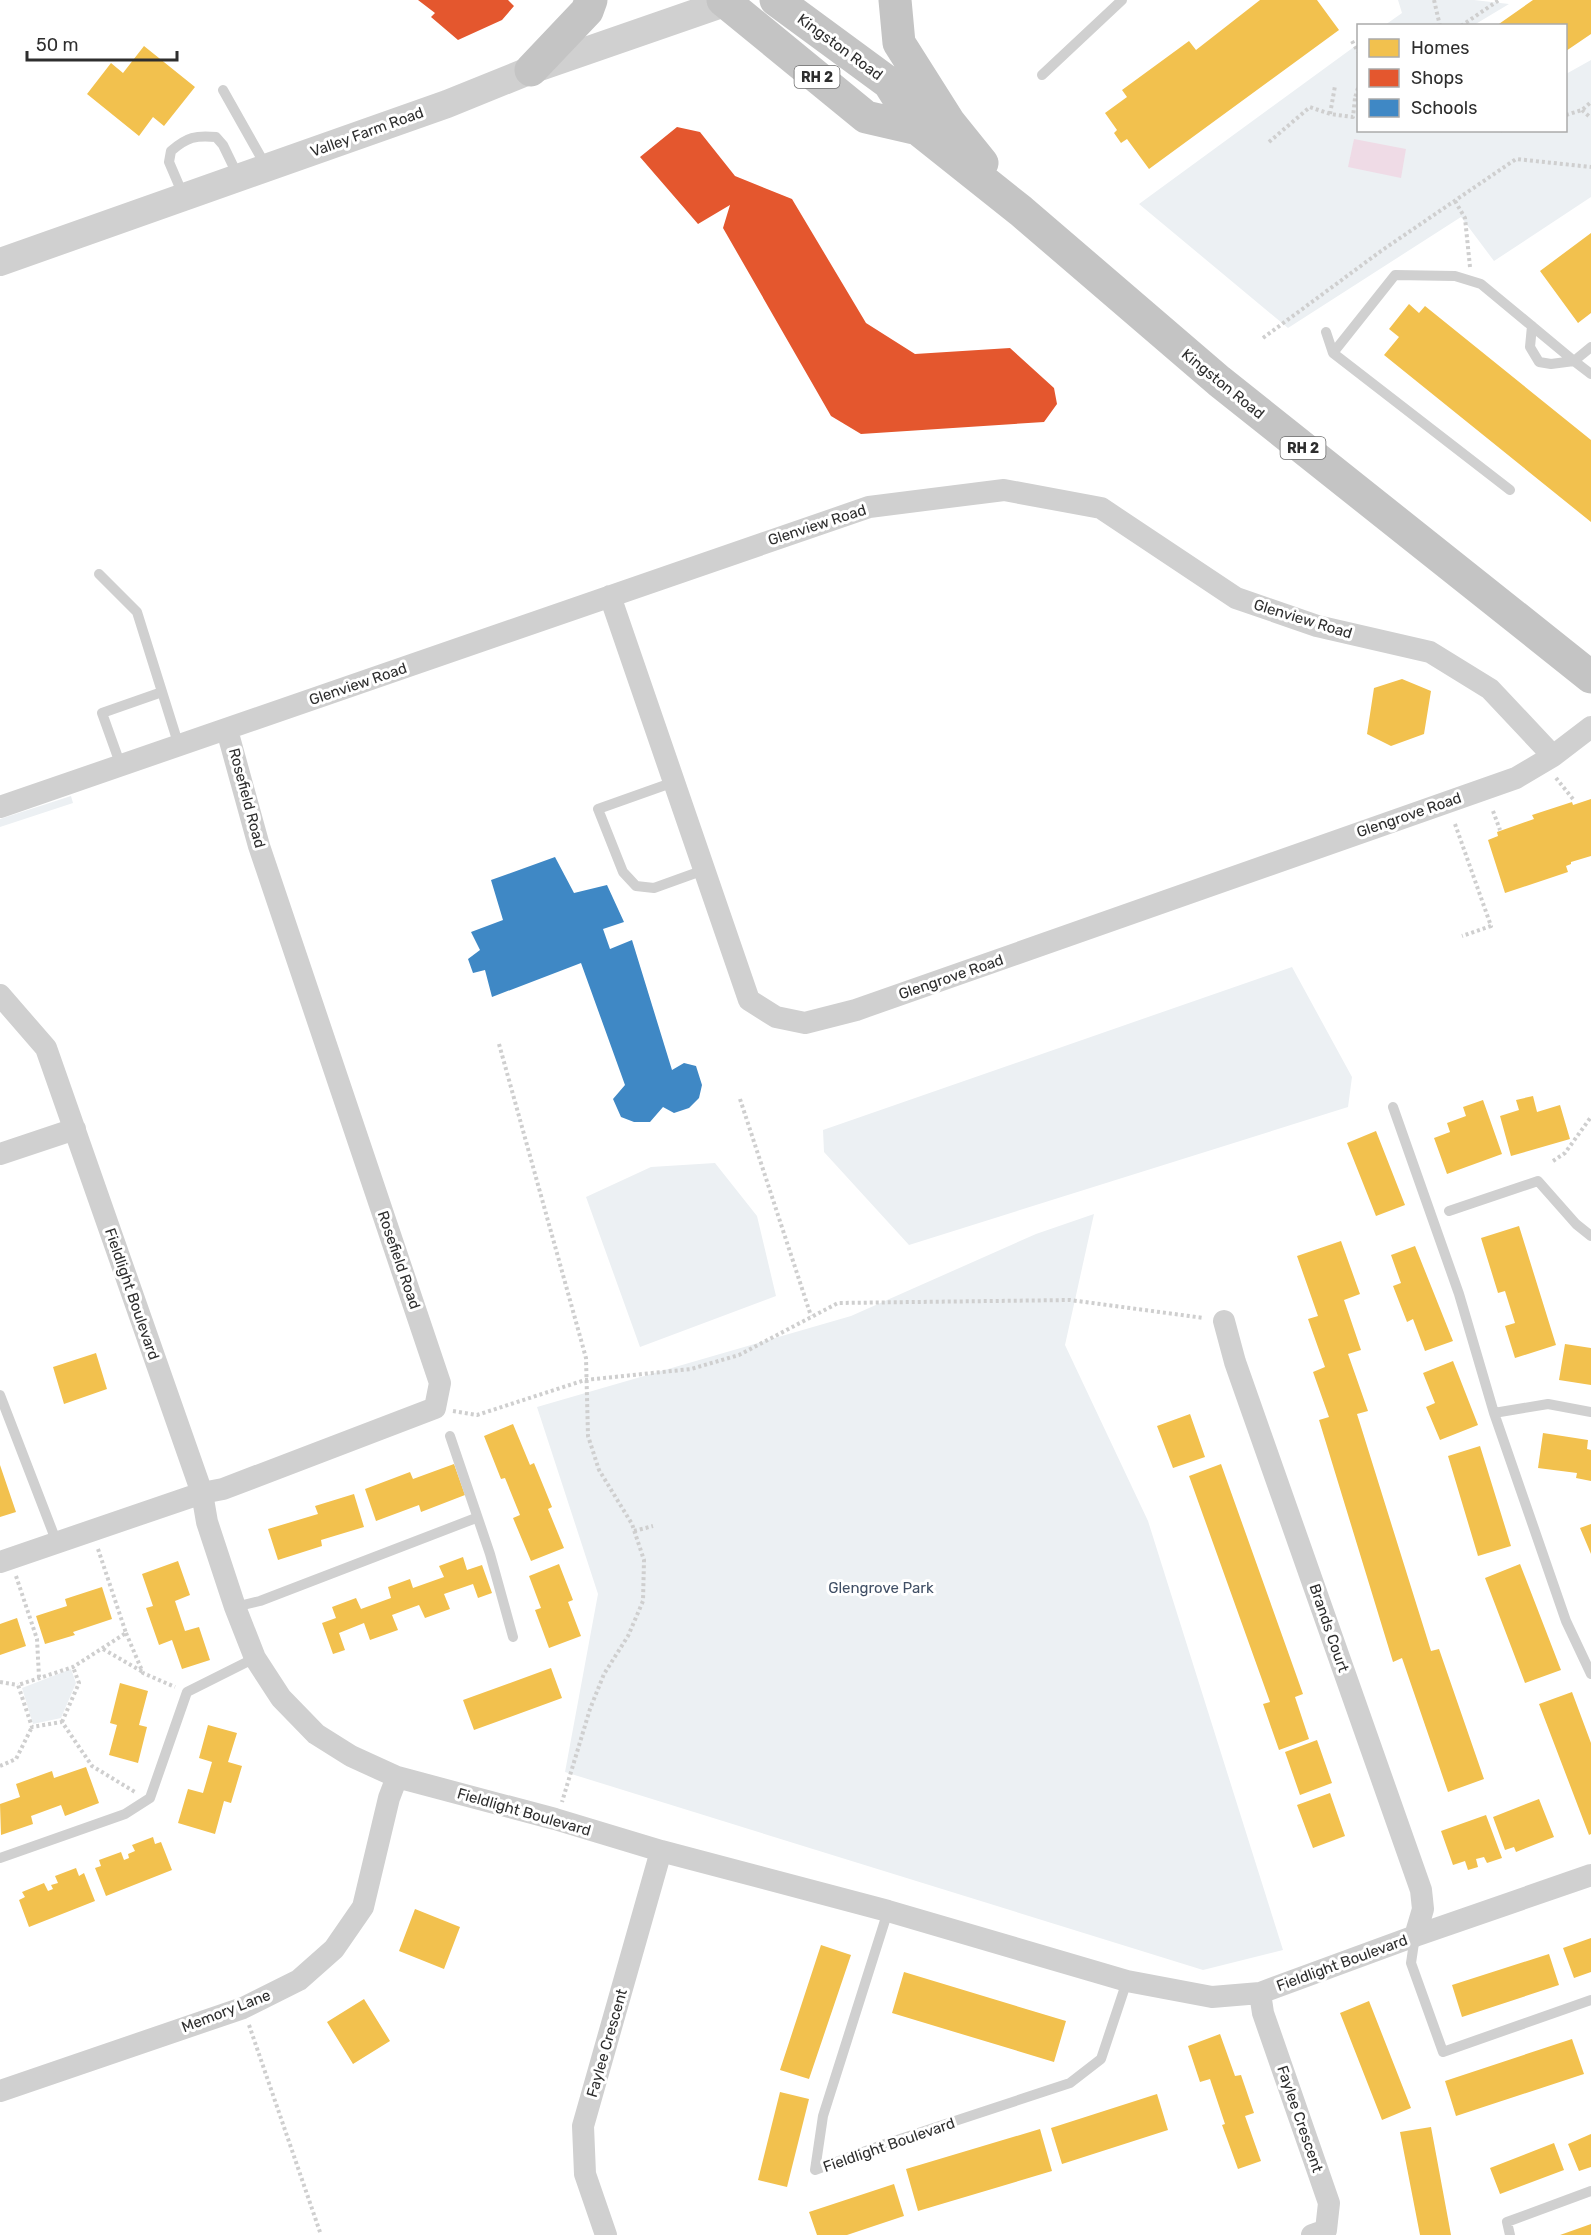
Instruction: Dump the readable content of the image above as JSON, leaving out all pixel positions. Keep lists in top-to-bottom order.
{
  "streets": {
    "main road": ["Kingston Road", "RH 2"],
    "street": [
      "Valley Farm Road",
      "Glenview Road",
      "Rosefield Road",
      "Glengrove Road",
      "Fieldlight Boulevard",
      "Brands Court",
      "Memory Lane",
      "Faylee Crescent"
    ]
  },
  "crossings": [
    ["Kingston Road", "Valley Farm Road"],
    ["Glenview Road", "Rosefield Road"],
    ["Glenview Road", "Glengrove Road"],
    ["Fieldlight Boulevard", "Brands Court"],
    ["Fieldlight Boulevard", "Memory Lane"],
    ["Fieldlight Boulevard", "Faylee Crescent"]
  ],
  "parks": ["Glengrove Park"],
  "legend": ["Homes", "Shops", "Schools"],
  "scale_bar": "50 m"
}
